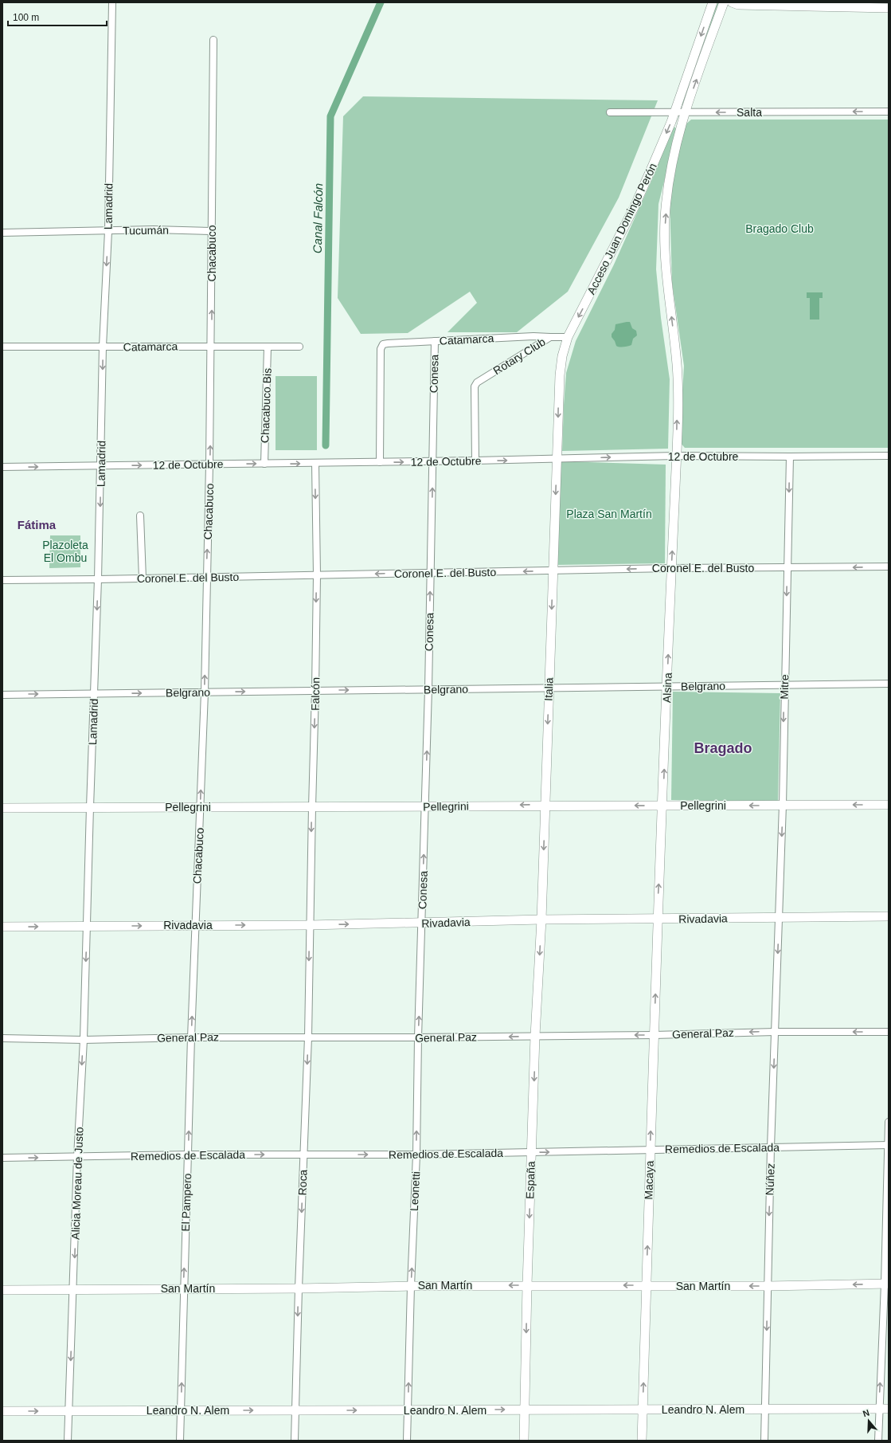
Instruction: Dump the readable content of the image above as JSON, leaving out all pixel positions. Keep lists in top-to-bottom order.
{
  "streets": {
    "main road": [
      "Acceso Juan Domingo Perón",
      "Alsina",
      "Italia",
      "Pellegrini",
      "Rivadavia",
      "España",
      "Macaya",
      "San Martín",
      "Leandro N. Alem"
    ],
    "street": [
      "Salta",
      "Lamadrid",
      "Tucumán",
      "Chacabuco",
      "Catamarca",
      "Rotary Club",
      "Conesa",
      "Chacabuco Bis",
      "12 de Octubre",
      "Coronel E. del Busto",
      "Belgrano",
      "Mitre",
      "Falcón",
      "General Paz",
      "Remedios de Escalada",
      "Núñez",
      "Roca",
      "Alicia Moreau de Justo",
      "Leonetti",
      "El Pampero"
    ]
  },
  "crossings": [
    ["Salta", "Acceso Juan Domingo Perón"],
    ["Lamadrid", "Tucumán"],
    ["Lamadrid", "Catamarca"],
    ["Lamadrid", "12 de Octubre"],
    ["Lamadrid", "Coronel E. del Busto"],
    ["Lamadrid", "Belgrano"],
    ["Lamadrid", "Pellegrini"],
    ["Lamadrid", "Rivadavia"],
    ["Lamadrid", "Alicia Moreau de Justo"],
    ["Acceso Juan Domingo Perón", "Rotary Club"],
    ["Acceso Juan Domingo Perón", "12 de Octubre"],
    ["Acceso Juan Domingo Perón", "Alsina"],
    ["Acceso Juan Domingo Perón", "Italia"],
    ["Tucumán", "Chacabuco"],
    ["Chacabuco", "Catamarca"],
    ["Chacabuco", "12 de Octubre"],
    ["Chacabuco", "Coronel E. del Busto"],
    ["Chacabuco", "Belgrano"],
    ["Chacabuco", "Pellegrini"],
    ["Chacabuco", "Rivadavia"],
    ["Chacabuco", "El Pampero"],
    ["Catamarca", "Rotary Club"],
    ["Catamarca", "Conesa"],
    ["Catamarca", "Chacabuco Bis"],
    ["Catamarca", "12 de Octubre"],
    ["Rotary Club", "12 de Octubre"],
    ["Conesa", "12 de Octubre"],
    ["Conesa", "Coronel E. del Busto"],
    ["Conesa", "Belgrano"],
    ["Conesa", "Pellegrini"],
    ["Conesa", "Rivadavia"],
    ["Conesa", "Leonetti"],
    ["Chacabuco Bis", "12 de Octubre"],
    ["12 de Octubre", "Mitre"],
    ["12 de Octubre", "Alsina"],
    ["12 de Octubre", "Italia"],
    ["12 de Octubre", "Falcón"],
    ["Coronel E. del Busto", "Mitre"],
    ["Coronel E. del Busto", "Alsina"],
    ["Coronel E. del Busto", "Italia"],
    ["Coronel E. del Busto", "Falcón"],
    ["Belgrano", "Mitre"],
    ["Belgrano", "Alsina"],
    ["Belgrano", "Italia"],
    ["Belgrano", "Falcón"],
    ["Mitre", "Pellegrini"],
    ["Mitre", "Rivadavia"],
    ["Mitre", "Núñez"],
    ["Alsina", "Pellegrini"],
    ["Alsina", "Rivadavia"],
    ["Alsina", "Macaya"],
    ["Italia", "Pellegrini"],
    ["Italia", "Rivadavia"],
    ["Italia", "España"],
    ["Falcón", "Pellegrini"],
    ["Falcón", "Rivadavia"],
    ["Falcón", "Roca"],
    ["Rivadavia", "Núñez"],
    ["Rivadavia", "España"],
    ["Rivadavia", "Macaya"],
    ["Rivadavia", "Roca"],
    ["Rivadavia", "Alicia Moreau de Justo"],
    ["Rivadavia", "Leonetti"],
    ["Rivadavia", "El Pampero"],
    ["General Paz", "Núñez"],
    ["General Paz", "España"],
    ["General Paz", "Macaya"],
    ["General Paz", "Roca"],
    ["General Paz", "Alicia Moreau de Justo"],
    ["General Paz", "Leonetti"],
    ["General Paz", "El Pampero"],
    ["Remedios de Escalada", "Núñez"],
    ["Remedios de Escalada", "España"],
    ["Remedios de Escalada", "Macaya"],
    ["Remedios de Escalada", "Roca"],
    ["Remedios de Escalada", "Alicia Moreau de Justo"],
    ["Remedios de Escalada", "Leonetti"],
    ["Remedios de Escalada", "El Pampero"],
    ["Núñez", "San Martín"],
    ["Núñez", "Leandro N. Alem"],
    ["España", "San Martín"],
    ["España", "Leandro N. Alem"],
    ["Macaya", "San Martín"],
    ["Macaya", "Leandro N. Alem"],
    ["Roca", "San Martín"],
    ["Roca", "Leandro N. Alem"],
    ["Alicia Moreau de Justo", "San Martín"],
    ["Alicia Moreau de Justo", "Leandro N. Alem"],
    ["Leonetti", "San Martín"],
    ["Leonetti", "Leandro N. Alem"],
    ["El Pampero", "San Martín"],
    ["El Pampero", "Leandro N. Alem"]
  ],
  "one_way": [
    "Salta",
    "Lamadrid",
    "Chacabuco",
    "Conesa",
    "12 de Octubre",
    "Coronel E. del Busto",
    "Belgrano",
    "Mitre",
    "Alsina",
    "Italia",
    "Falcón",
    "Pellegrini",
    "Rivadavia",
    "General Paz",
    "Remedios de Escalada",
    "Núñez",
    "España",
    "Macaya",
    "Roca",
    "Alicia Moreau de Justo",
    "Leonetti",
    "El Pampero",
    "San Martín",
    "Leandro N. Alem"
  ],
  "districts": ["Fátima", "Bragado"],
  "water": ["Canal Falcón"],
  "parks": ["Bragado Club", "Plaza San Martín", "Plazoleta El Ombu"],
  "scale_bar": "100 m",
  "north": "top"
}
